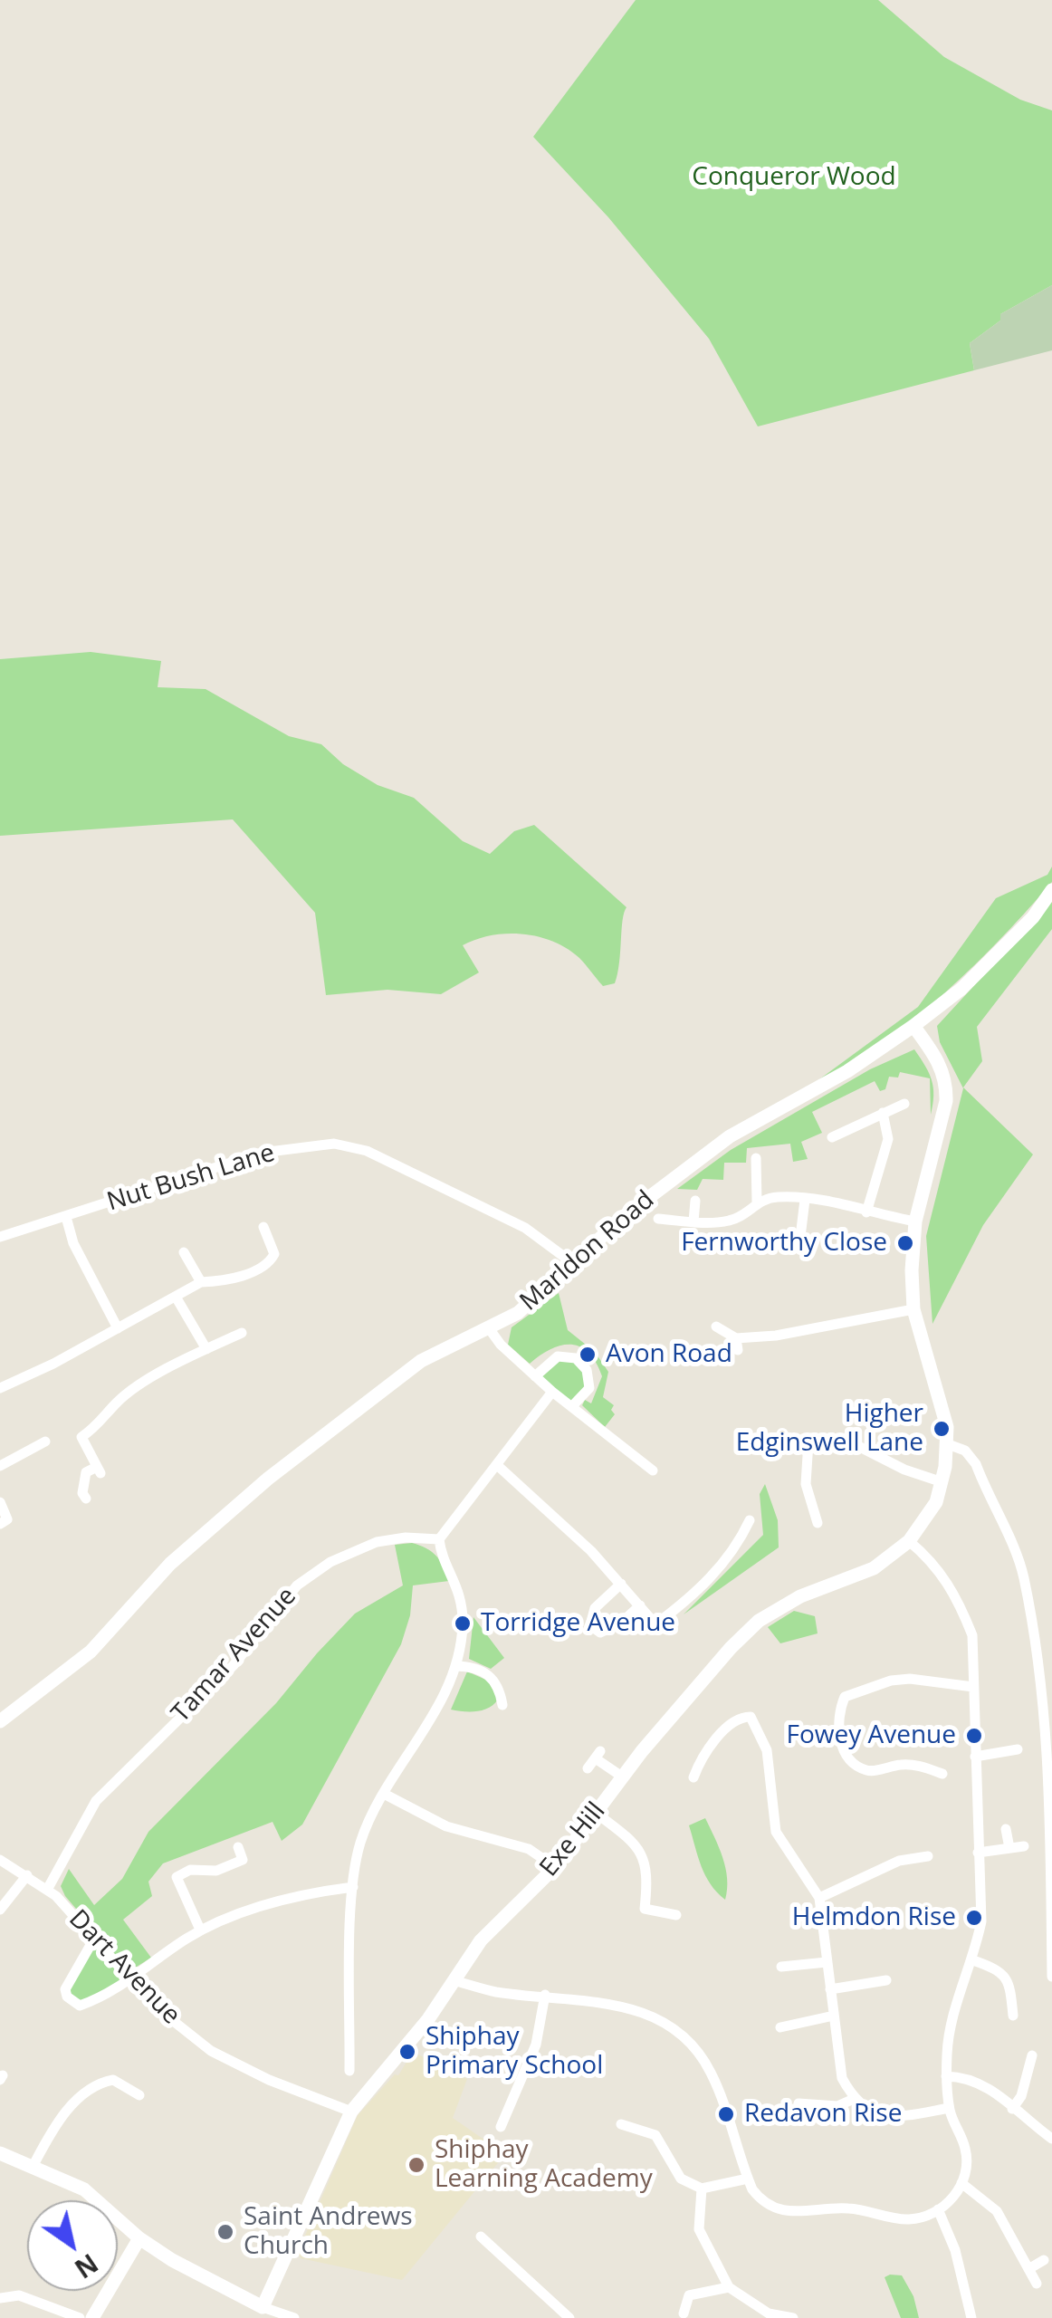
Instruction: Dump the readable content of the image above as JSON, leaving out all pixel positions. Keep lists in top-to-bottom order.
{
  "streets": {
    "street": [
      "Nut Bush Lane",
      "Marldon Road",
      "Tamar Avenue",
      "Exe Hill",
      "Dart Avenue"
    ]
  },
  "crossings": [
    ["Nut Bush Lane", "Marldon Road"],
    ["Tamar Avenue", "Dart Avenue"],
    ["Exe Hill", "Dart Avenue"]
  ],
  "parks": ["Conqueror Wood"],
  "places": [
    "Fernworthy Close",
    "Avon Road",
    "Higher Edginswell Lane",
    "Torridge Avenue",
    "Fowey Avenue",
    "Helmdon Rise",
    "Shiphay Primary School",
    "Redavon Rise",
    "Shiphay Learning Academy",
    "Saint Andrews Church"
  ],
  "north": "bottom right"
}
